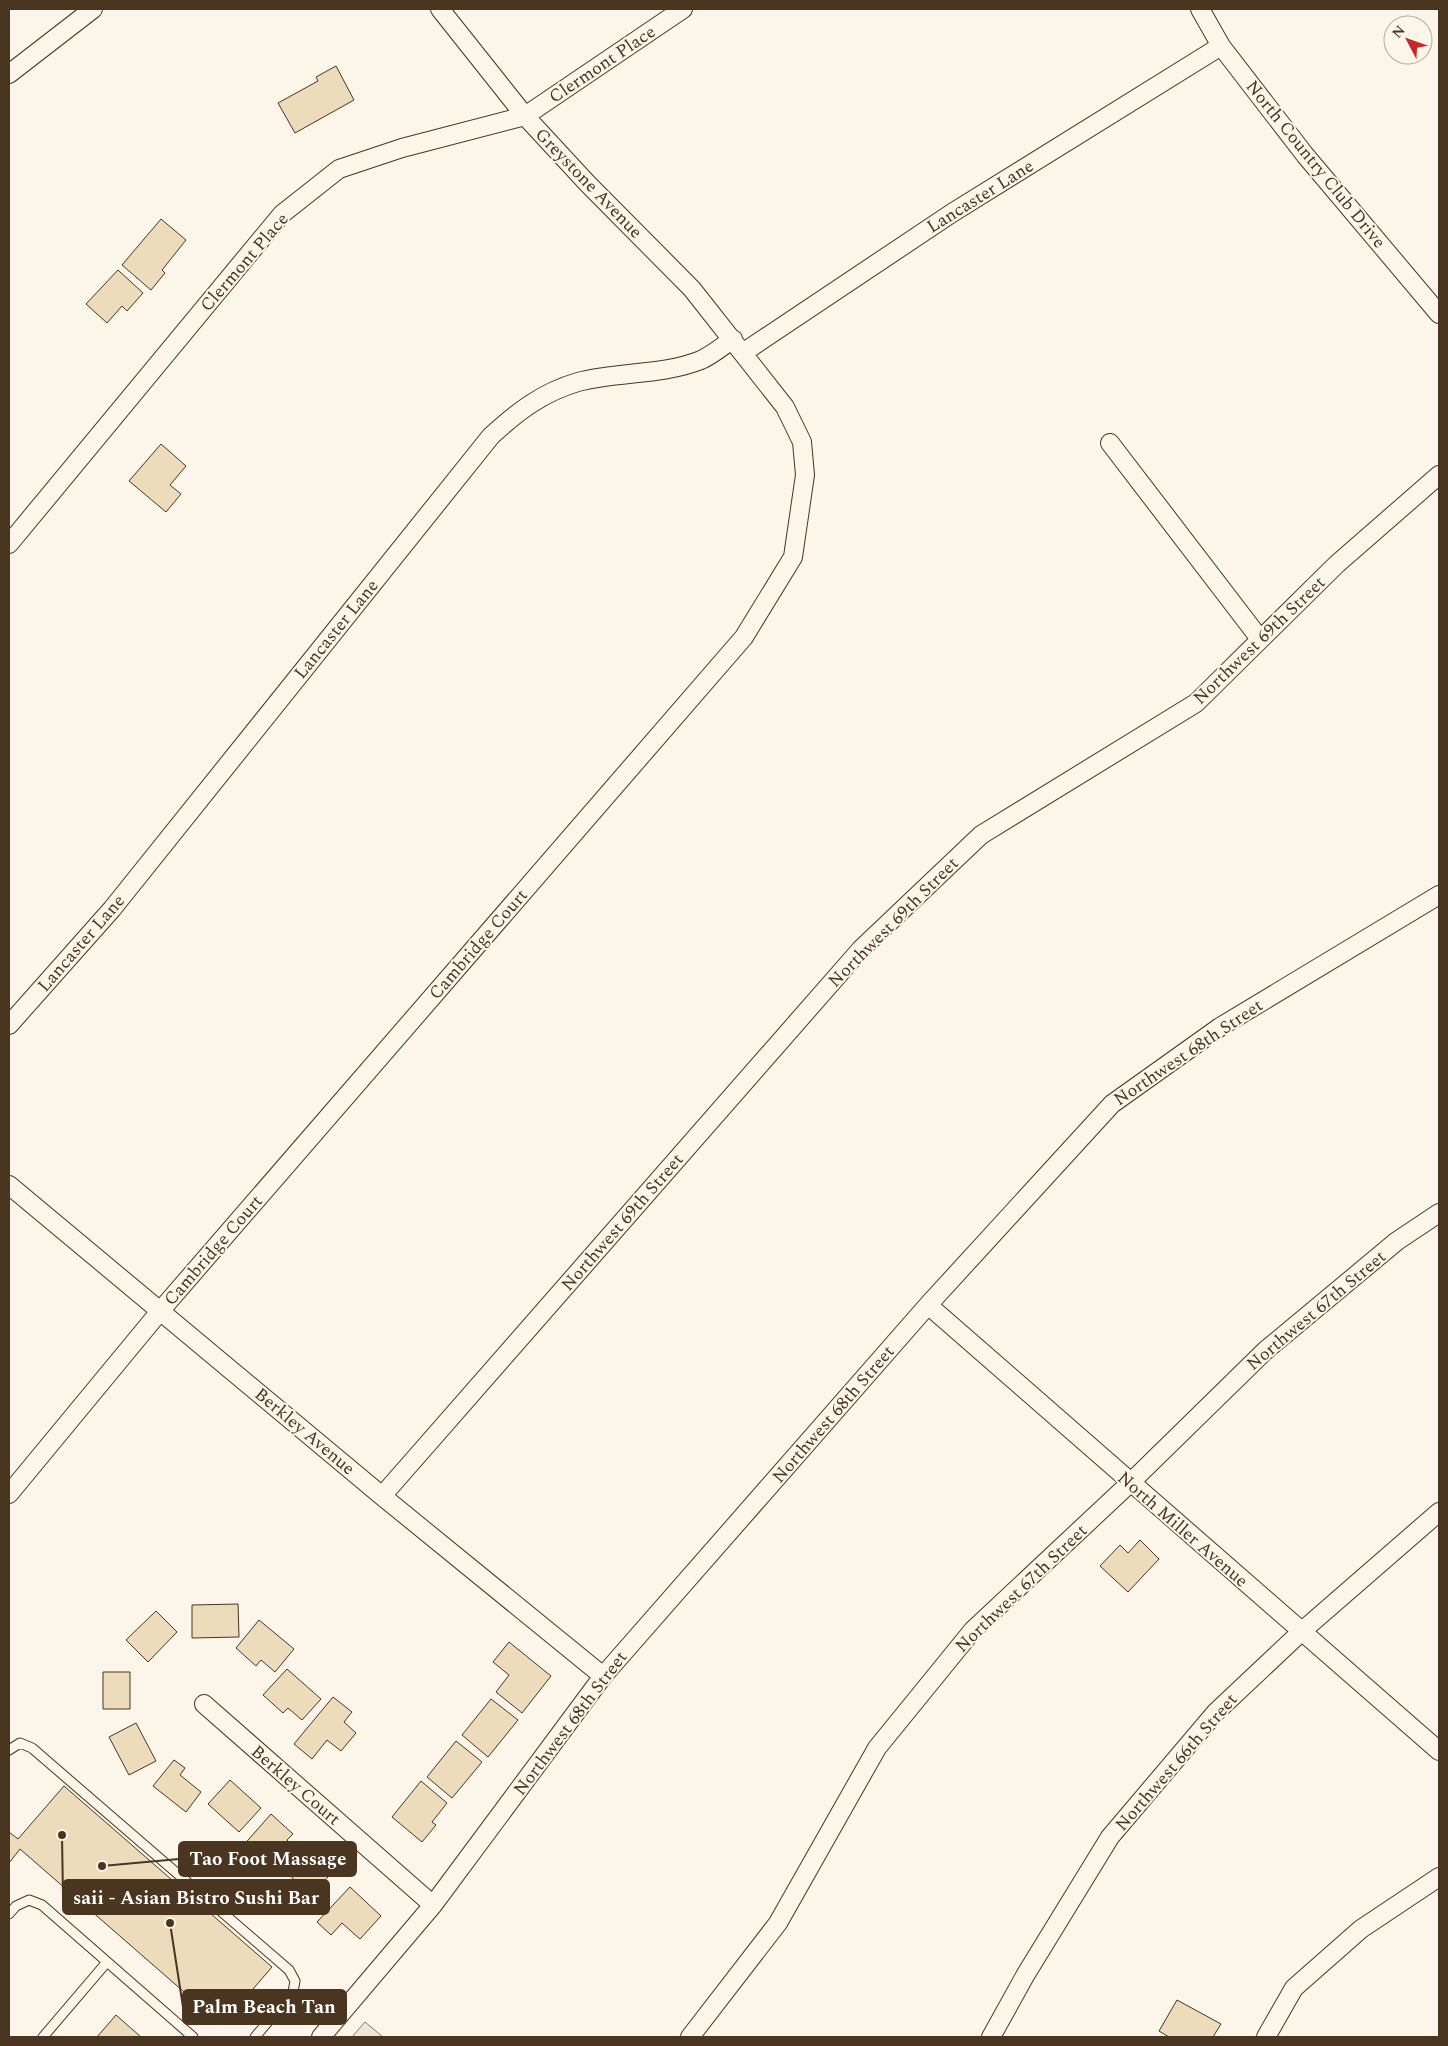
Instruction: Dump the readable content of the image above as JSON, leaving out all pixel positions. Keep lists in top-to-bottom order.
{
  "streets": {
    "street": [
      "Clermont Place",
      "North Country Club Drive",
      "Greystone Avenue",
      "Lancaster Lane",
      "Northwest 69th Street",
      "Cambridge Court",
      "Northwest 68th Street",
      "Northwest 67th Street",
      "Berkley Avenue",
      "North Miller Avenue",
      "Northwest 66th Street",
      "Berkley Court"
    ]
  },
  "crossings": [
    ["Clermont Place", "Greystone Avenue"],
    ["North Country Club Drive", "Lancaster Lane"],
    ["Greystone Avenue", "Lancaster Lane"],
    ["Greystone Avenue", "Cambridge Court"],
    ["Lancaster Lane", "Cambridge Court"],
    ["Northwest 69th Street", "Berkley Avenue"],
    ["Cambridge Court", "Berkley Avenue"],
    ["Northwest 68th Street", "Berkley Avenue"],
    ["Northwest 68th Street", "North Miller Avenue"],
    ["Northwest 68th Street", "Berkley Court"],
    ["Northwest 67th Street", "North Miller Avenue"],
    ["North Miller Avenue", "Northwest 66th Street"]
  ],
  "places": ["saii - Asian Bistro Sushi Bar", "Tao Foot Massage", "Palm Beach Tan"],
  "north": "top left"
}
